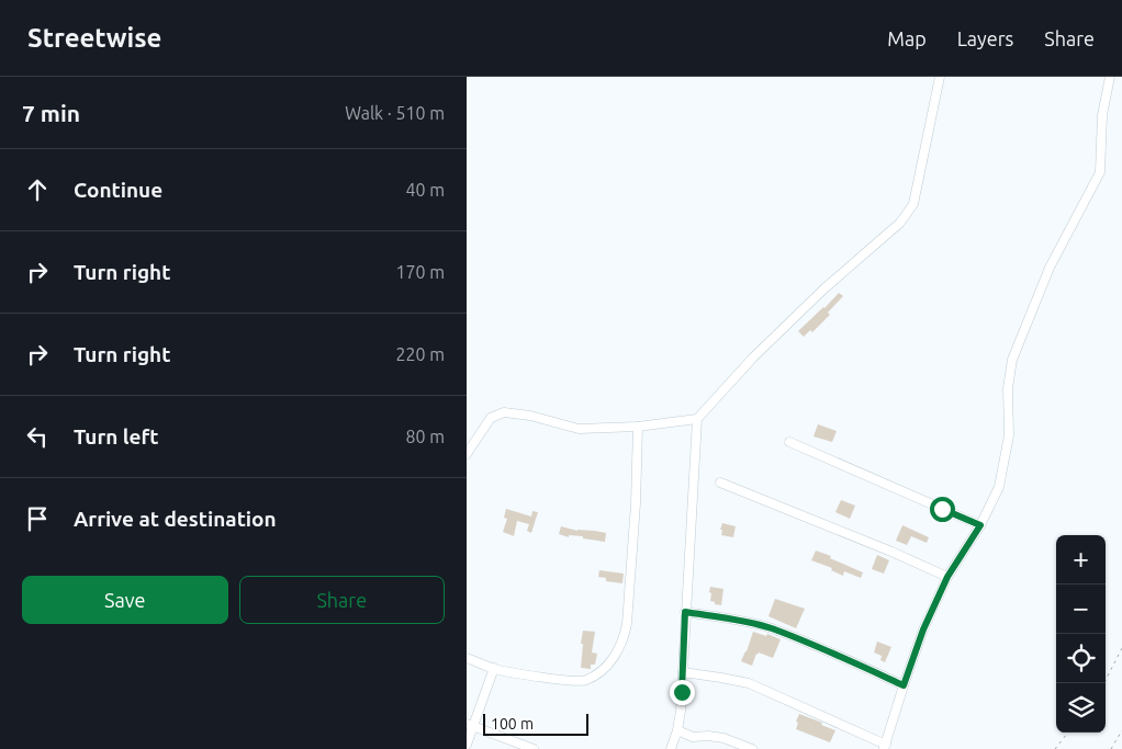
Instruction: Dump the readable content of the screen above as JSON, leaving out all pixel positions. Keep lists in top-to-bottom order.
{
  "scale_bar": "100 m",
  "page": {
    "header": "Streetwise",
    "nav": ["Map", "Layers", "Share"],
    "heading": ["7 min", "Walk · 510 m"],
    "list": [
      ["Continue", "40 m"],
      ["Turn right", "170 m"],
      ["Turn right", "220 m"],
      ["Turn left", "80 m"],
      "Arrive at destination"
    ],
    "map_buttons": ["+", "−"],
    "buttons": ["Save", "Share"],
    "scale": "100 m"
  }
}
